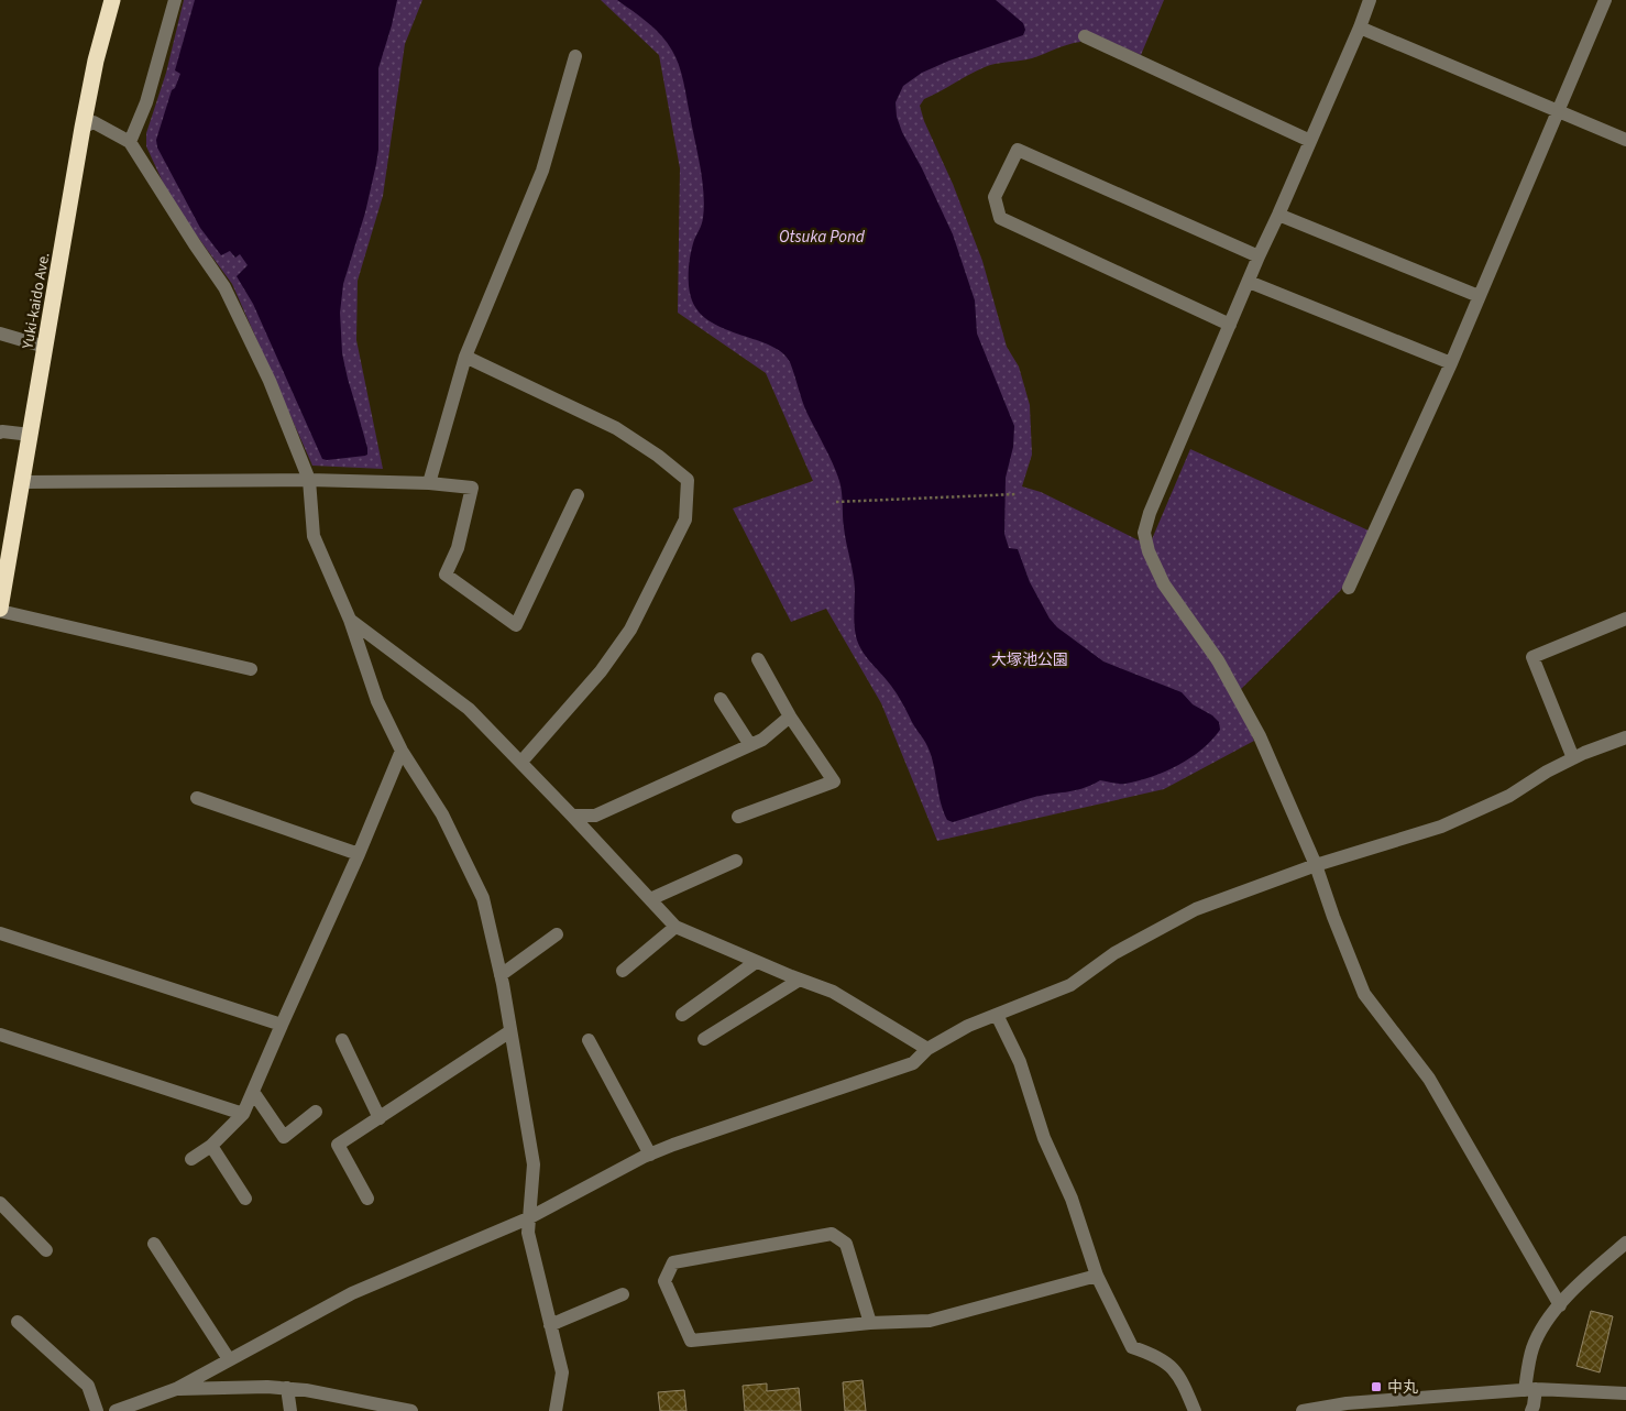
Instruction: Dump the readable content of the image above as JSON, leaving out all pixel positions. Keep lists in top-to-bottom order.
{
  "streets": {
    "highway": ["Yuki-kaido Ave."]
  },
  "water": ["Otsuka Pond"],
  "parks": ["大塚池公園"],
  "places": {
    "transit": ["中丸"]
  }
}
